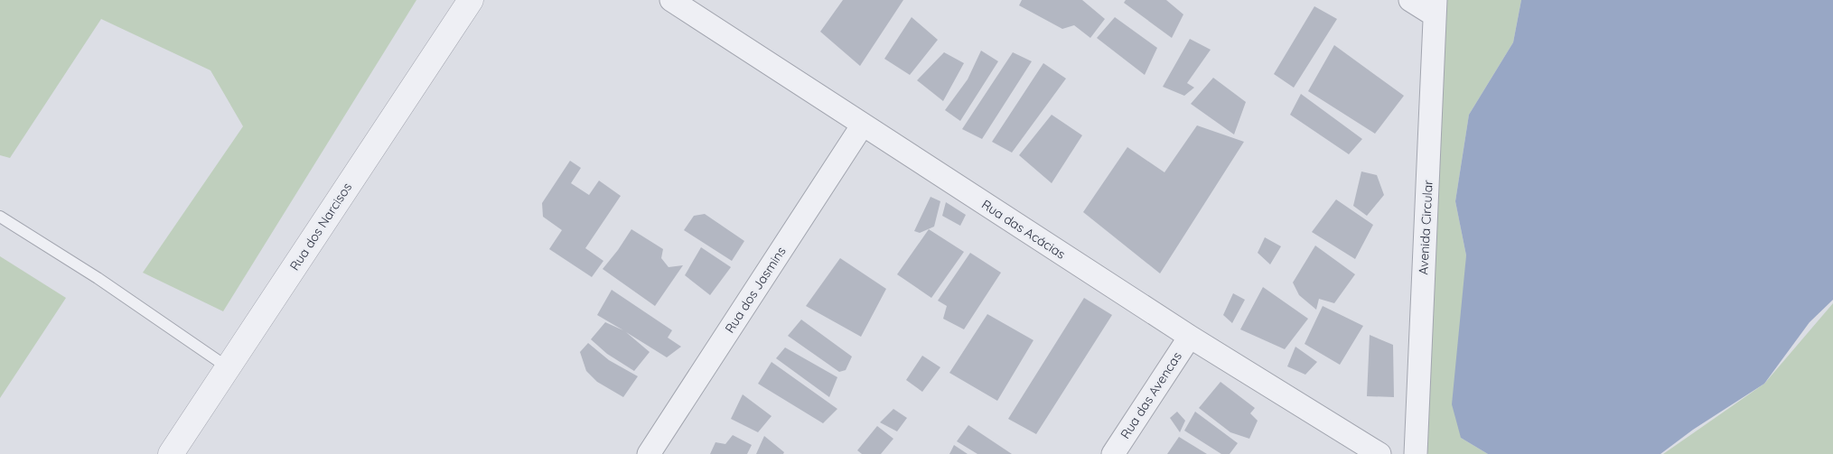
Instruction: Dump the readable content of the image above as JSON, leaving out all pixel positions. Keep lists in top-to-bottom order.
{
  "streets": {
    "street": [
      "Rua dos Narcisos",
      "Avenida Circular",
      "Rua das Acácias",
      "Rua dos Jasmins",
      "Rua das Avencas"
    ]
  },
  "crossings": [
    ["Rua das Acácias", "Rua dos Jasmins"],
    ["Rua das Acácias", "Rua das Avencas"]
  ]
}
